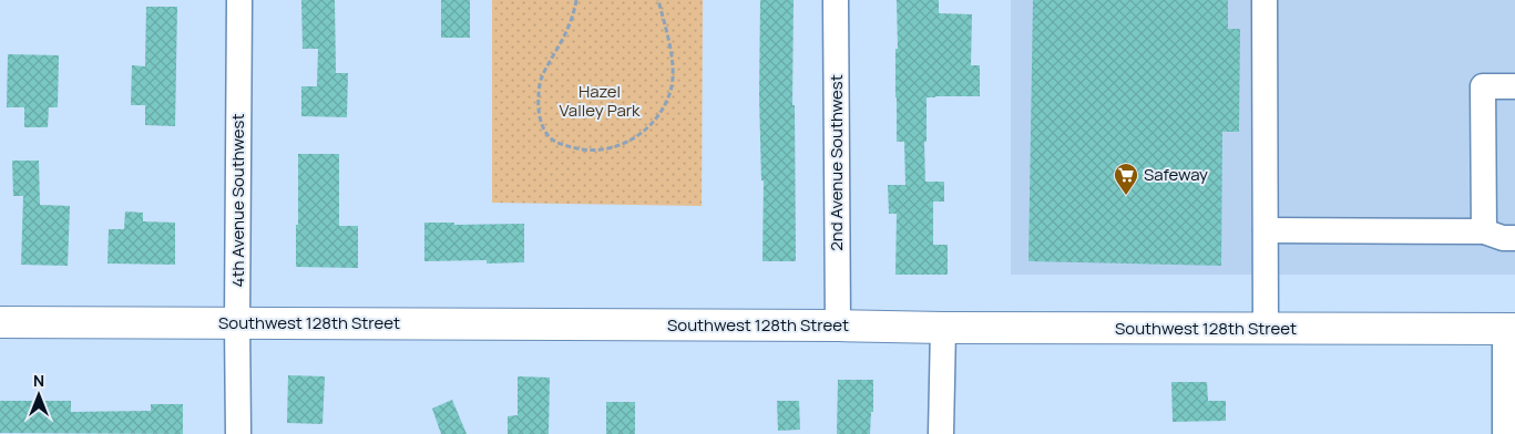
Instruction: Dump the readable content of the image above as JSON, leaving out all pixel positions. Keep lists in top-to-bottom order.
{
  "streets": {
    "main road": ["Southwest 128th Street"],
    "street": ["2nd Avenue Southwest", "4th Avenue Southwest"]
  },
  "crossings": [
    ["2nd Avenue Southwest", "Southwest 128th Street"],
    ["4th Avenue Southwest", "Southwest 128th Street"]
  ],
  "parks": ["Hazel Valley Park"],
  "places": {
    "supermarket": ["Safeway"]
  },
  "north": "top"
}
